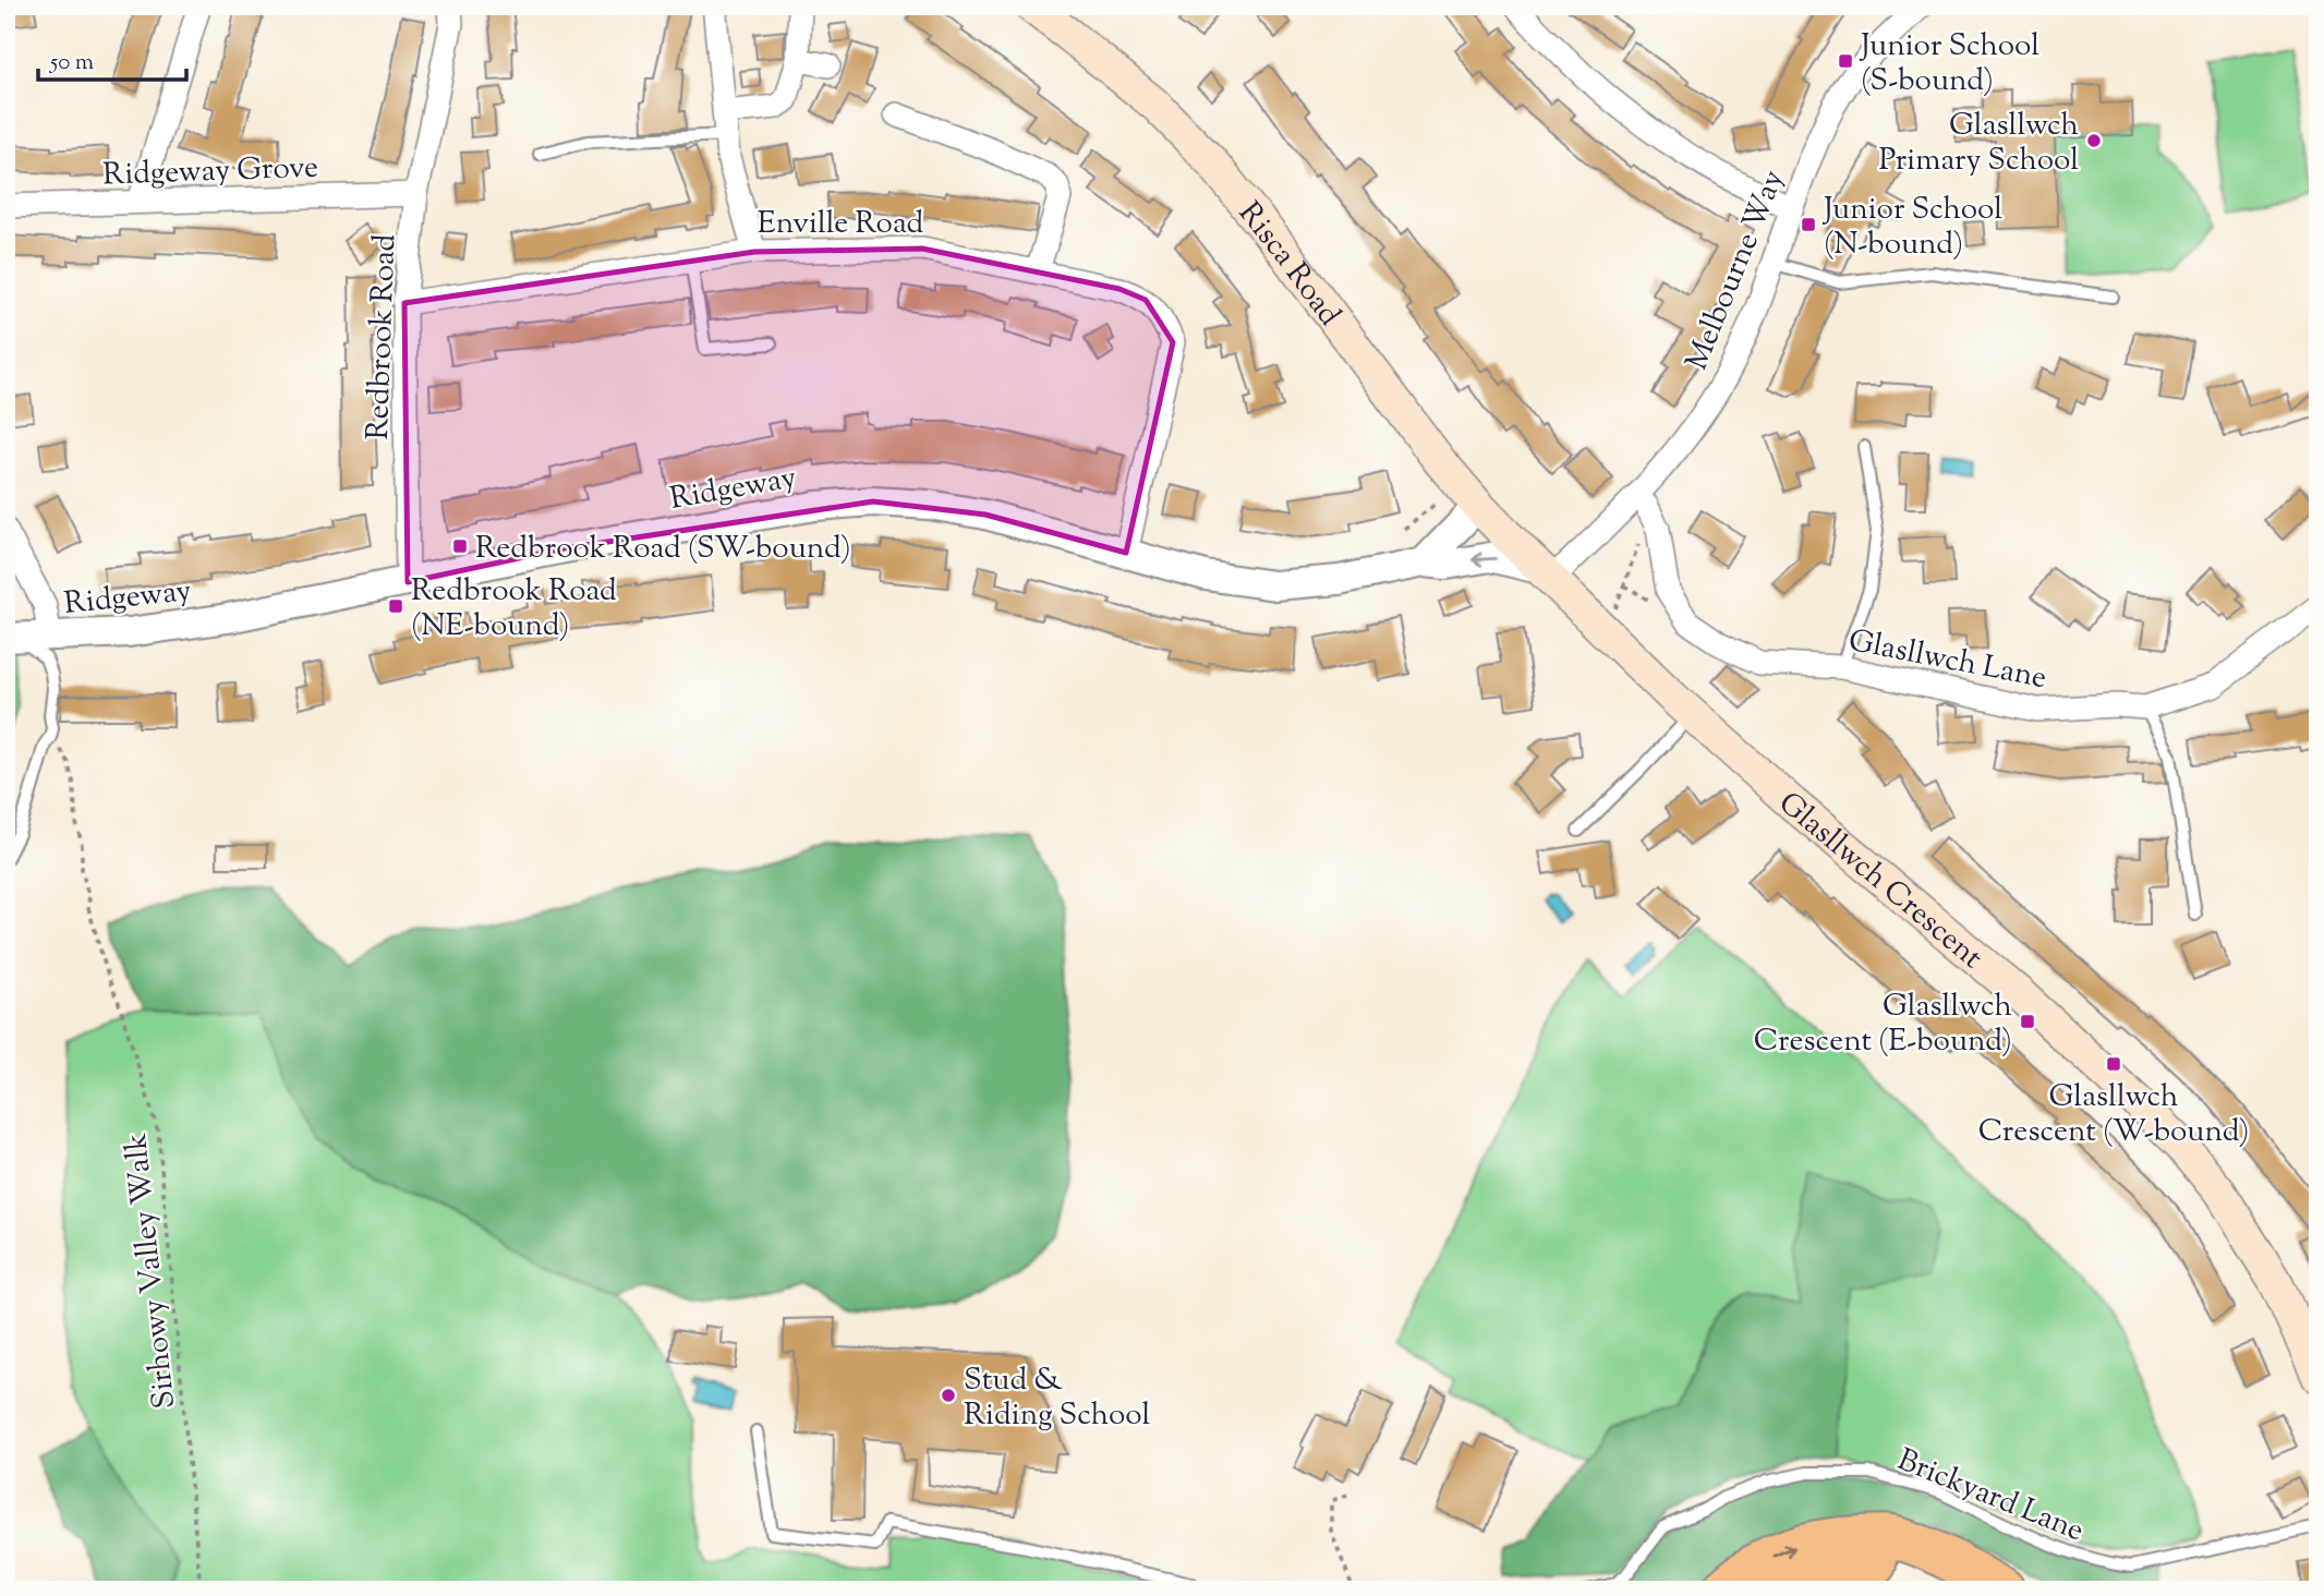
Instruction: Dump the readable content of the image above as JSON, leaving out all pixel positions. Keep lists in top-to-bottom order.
{
  "streets": {
    "main road": ["Risca Road", "Glasllwch Crescent"],
    "street": [
      "Ridgeway Grove",
      "Enville Road",
      "Melbourne Way",
      "Redbrook Road",
      "Ridgeway",
      "Glasllwch Lane"
    ],
    "lane": ["Brickyard Lane"],
    "path": ["Sirhowy Valley Walk"]
  },
  "crossings": [
    ["Ridgeway Grove", "Redbrook Road"],
    ["Enville Road", "Redbrook Road"],
    ["Enville Road", "Ridgeway"],
    ["Risca Road", "Melbourne Way"],
    ["Risca Road", "Ridgeway"],
    ["Risca Road", "Glasllwch Crescent"],
    ["Melbourne Way", "Ridgeway"],
    ["Melbourne Way", "Glasllwch Lane"],
    ["Melbourne Way", "Glasllwch Crescent"],
    ["Redbrook Road", "Ridgeway"],
    ["Ridgeway", "Glasllwch Crescent"]
  ],
  "places": {
    "transit": [
      "Junior School (S-bound)",
      "Junior School (N-bound)",
      "Redbrook Road (SW-bound)",
      "Redbrook Road (NE-bound)",
      "Glasllwch Crescent (E-bound)",
      "Glasllwch Crescent (W-bound)"
    ],
    "other": ["Glasllwch Primary School", "Stud & Riding School"]
  },
  "scale_bar": "50 m"
}
